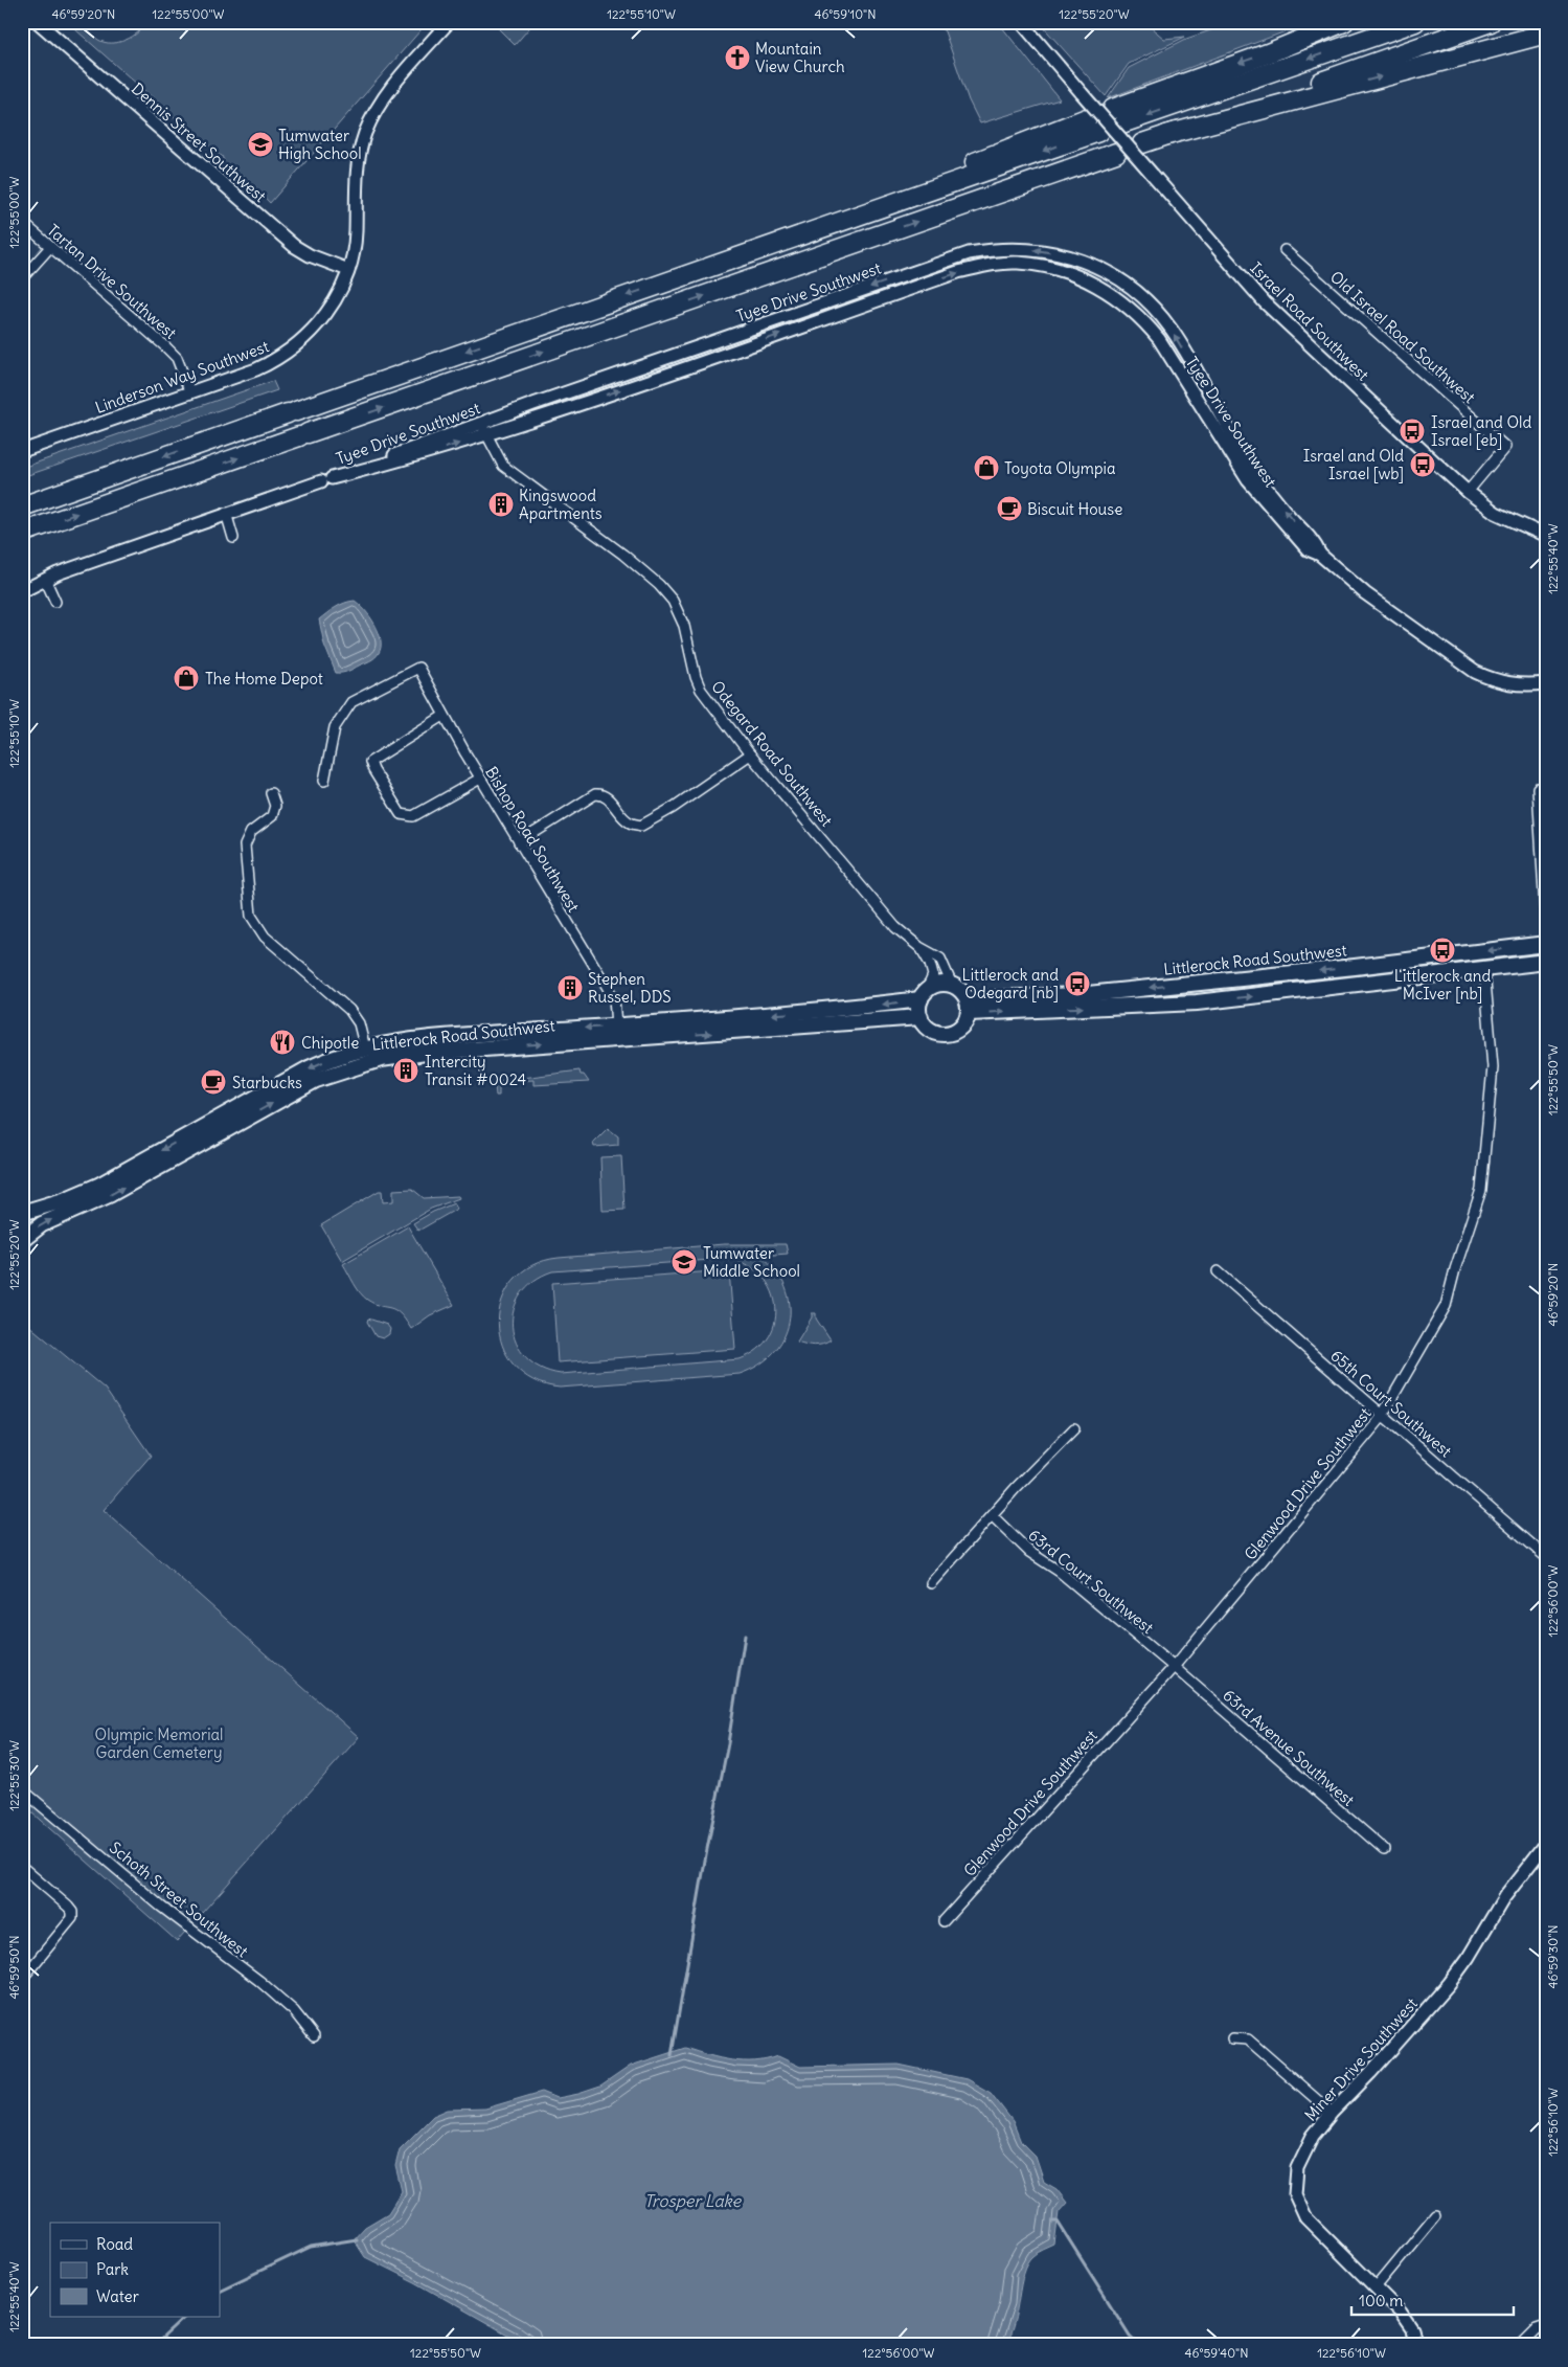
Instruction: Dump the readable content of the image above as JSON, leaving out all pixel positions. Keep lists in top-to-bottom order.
{
  "streets": {
    "main road": ["Littlerock Road Southwest"],
    "street": [
      "Dennis Street Southwest",
      "Tartan Drive Southwest",
      "Tyee Drive Southwest",
      "Israel Road Southwest",
      "Old Israel Road Southwest",
      "Linderson Way Southwest",
      "Odegard Road Southwest",
      "Bishop Road Southwest",
      "65th Court Southwest",
      "Glenwood Drive Southwest",
      "63rd Court Southwest",
      "63rd Avenue Southwest",
      "Schoth Street Southwest",
      "Miner Drive Southwest"
    ]
  },
  "crossings": [
    ["Dennis Street Southwest", "Linderson Way Southwest"],
    ["Tartan Drive Southwest", "Linderson Way Southwest"],
    ["Tyee Drive Southwest", "Odegard Road Southwest"],
    ["Israel Road Southwest", "Old Israel Road Southwest"],
    ["Odegard Road Southwest", "Littlerock Road Southwest"],
    ["Bishop Road Southwest", "Littlerock Road Southwest"],
    ["65th Court Southwest", "Glenwood Drive Southwest"],
    ["Glenwood Drive Southwest", "63rd Court Southwest"],
    ["Glenwood Drive Southwest", "63rd Avenue Southwest"],
    ["63rd Court Southwest", "63rd Avenue Southwest"]
  ],
  "water": ["Trosper Lake"],
  "parks": ["Olympic Memorial Garden Cemetery"],
  "places": {
    "church": ["Mountain View Church"],
    "school or university": ["Tumwater High School", "Tumwater Middle School"],
    "bus stop": [
      "Israel and Old Israel [eb]",
      "Israel and Old Israel [wb]",
      "Littlerock and McIver [nb]",
      "Littlerock and Odegard [nb]"
    ],
    "shop": ["Toyota Olympia", "The Home Depot"],
    "building": ["Kingswood Apartments", "Stephen Russel, DDS", "Intercity Transit #0024"],
    "cafe": ["Biscuit House", "Starbucks"],
    "restaurant": ["Chipotle"]
  },
  "legend": ["Road", "Park", "Water"],
  "scale_bar": "100 m",
  "coordinates": [
    "46°59'20\"N",
    "122°55'00\"W",
    "122°55'10\"W",
    "46°59'10\"N",
    "122°55'20\"W",
    "122°55'40\"W",
    "122°55'50\"W",
    "122°56'00\"W",
    "122°55'30\"W",
    "46°59'30\"N",
    "46°59'50\"N",
    "122°56'10\"W",
    "46°59'40\"N"
  ]
}
